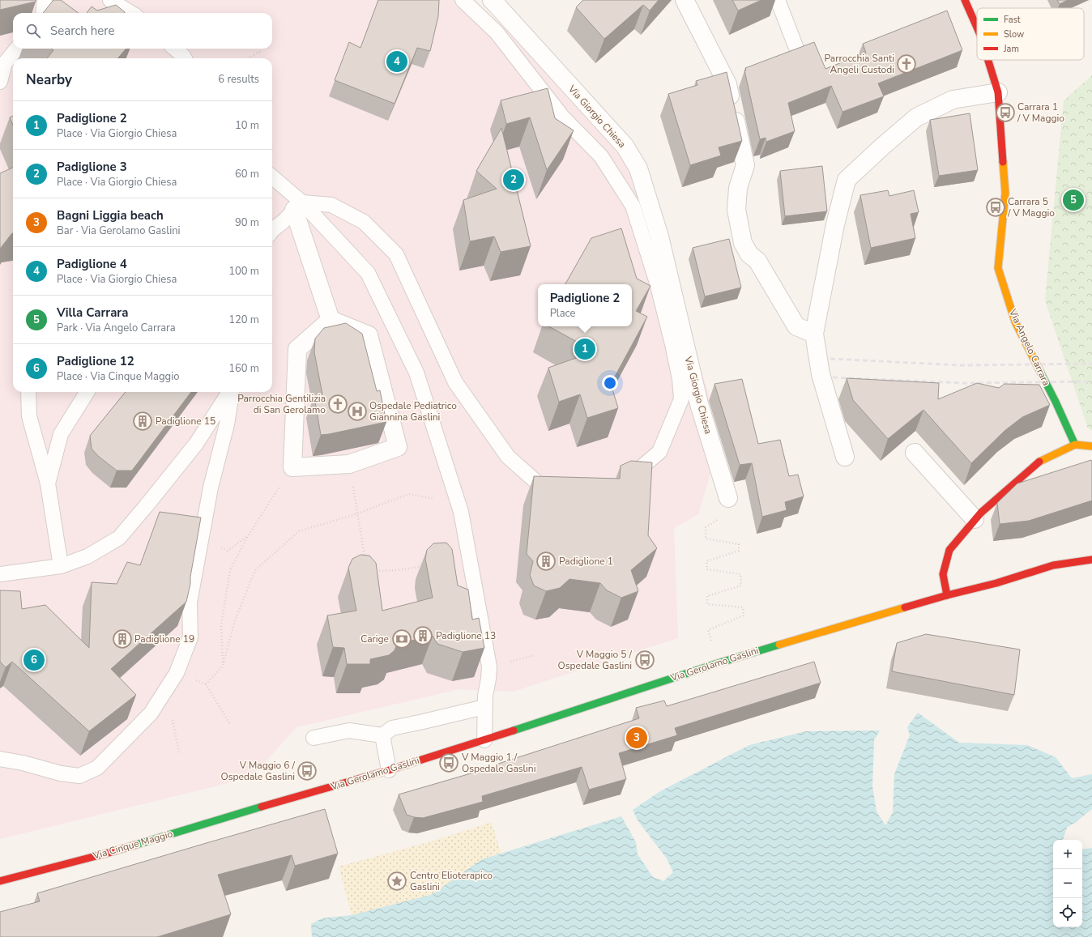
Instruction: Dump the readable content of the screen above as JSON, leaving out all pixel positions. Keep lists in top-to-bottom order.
{
  "streets": {
    "main road": ["Via Angelo Carrara", "Via Gerolamo Gaslini", "Via Cinque Maggio"],
    "street": ["Via Giorgio Chiesa"]
  },
  "crossings": [
    ["Via Gerolamo Gaslini", "Via Cinque Maggio"]
  ],
  "places": {
    "church": ["Parrocchia Santi Angeli Custodi", "Parrocchia Gentilizia di San Gerolamo"],
    "bus stop": [
      "Carrara 1 / V Maggio",
      "Carrara 5 / V Maggio",
      "V Maggio 5 / Ospedale Gaslini",
      "V Maggio 1 / Ospedale Gaslini",
      "V Maggio 6 / Ospedale Gaslini"
    ],
    "hospital": ["Ospedale Pediatrico Giannina Gaslini"],
    "building": [
      "Padiglione 15",
      "Padiglione 1",
      "Padiglione 13",
      "Padiglione 19"
    ],
    "bank": ["Carige"],
    "place": ["Centro Elioterapico Gaslini"]
  },
  "legend": ["Fast", "Slow", "Jam"],
  "page": {
    "search": "Search here",
    "pins": [
      "4",
      "2",
      "5",
      "1",
      "6",
      "3"
    ],
    "heading": ["Nearby", "6 results"],
    "list": [
      {
        "mark": "1",
        "name": "Padiglione 2",
        "note": "Place · Via Giorgio Chiesa",
        "value": "10 m"
      },
      {
        "mark": "2",
        "name": "Padiglione 3",
        "note": "Place · Via Giorgio Chiesa",
        "value": "60 m"
      },
      {
        "mark": "3",
        "name": "Bagni Liggia beach",
        "note": "Bar · Via Gerolamo Gaslini",
        "value": "90 m"
      },
      {
        "mark": "4",
        "name": "Padiglione 4",
        "note": "Place · Via Giorgio Chiesa",
        "value": "100 m"
      },
      {
        "mark": "5",
        "name": "Villa Carrara",
        "note": "Park · Via Angelo Carrara",
        "value": "120 m"
      },
      {
        "mark": "6",
        "name": "Padiglione 12",
        "note": "Place · Via Cinque Maggio",
        "value": "160 m"
      }
    ],
    "popup": ["Padiglione 2", "Place"],
    "map_buttons": ["+", "−"]
  }
}
